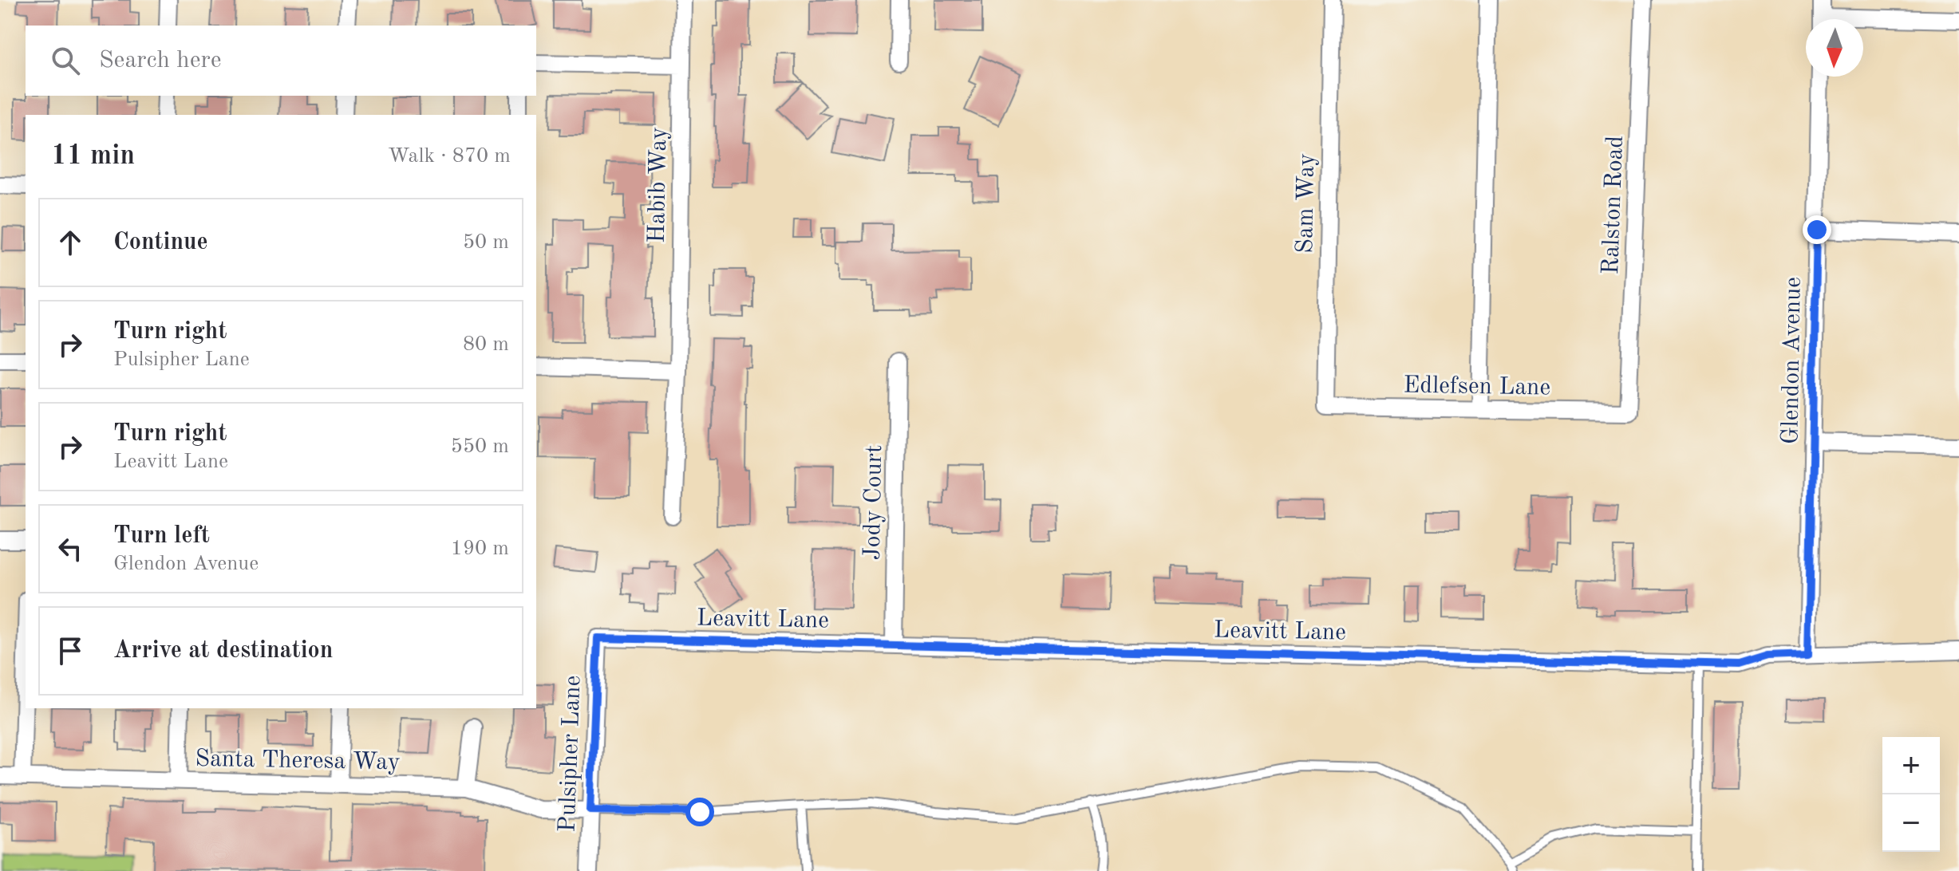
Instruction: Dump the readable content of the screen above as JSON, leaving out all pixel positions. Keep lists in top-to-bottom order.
{
  "streets": {
    "street": [
      "Habib Way",
      "Sam Way",
      "Ralston Road",
      "Glendon Avenue",
      "Edlefsen Lane",
      "Jody Court",
      "Leavitt Lane",
      "Pulsipher Lane",
      "Santa Theresa Way"
    ]
  },
  "crossings": [
    ["Sam Way", "Edlefsen Lane"],
    ["Ralston Road", "Edlefsen Lane"],
    ["Glendon Avenue", "Leavitt Lane"],
    ["Jody Court", "Leavitt Lane"],
    ["Leavitt Lane", "Pulsipher Lane"],
    ["Pulsipher Lane", "Santa Theresa Way"]
  ],
  "north": "bottom",
  "page": {
    "search": "Search here",
    "heading": ["11 min", "Walk · 870 m"],
    "list": [
      ["Continue", "50 m"],
      ["Turn right", "Pulsipher Lane", "80 m"],
      ["Turn right", "Leavitt Lane", "550 m"],
      ["Turn left", "Glendon Avenue", "190 m"],
      "Arrive at destination"
    ],
    "map_buttons": ["+", "−"]
  }
}
